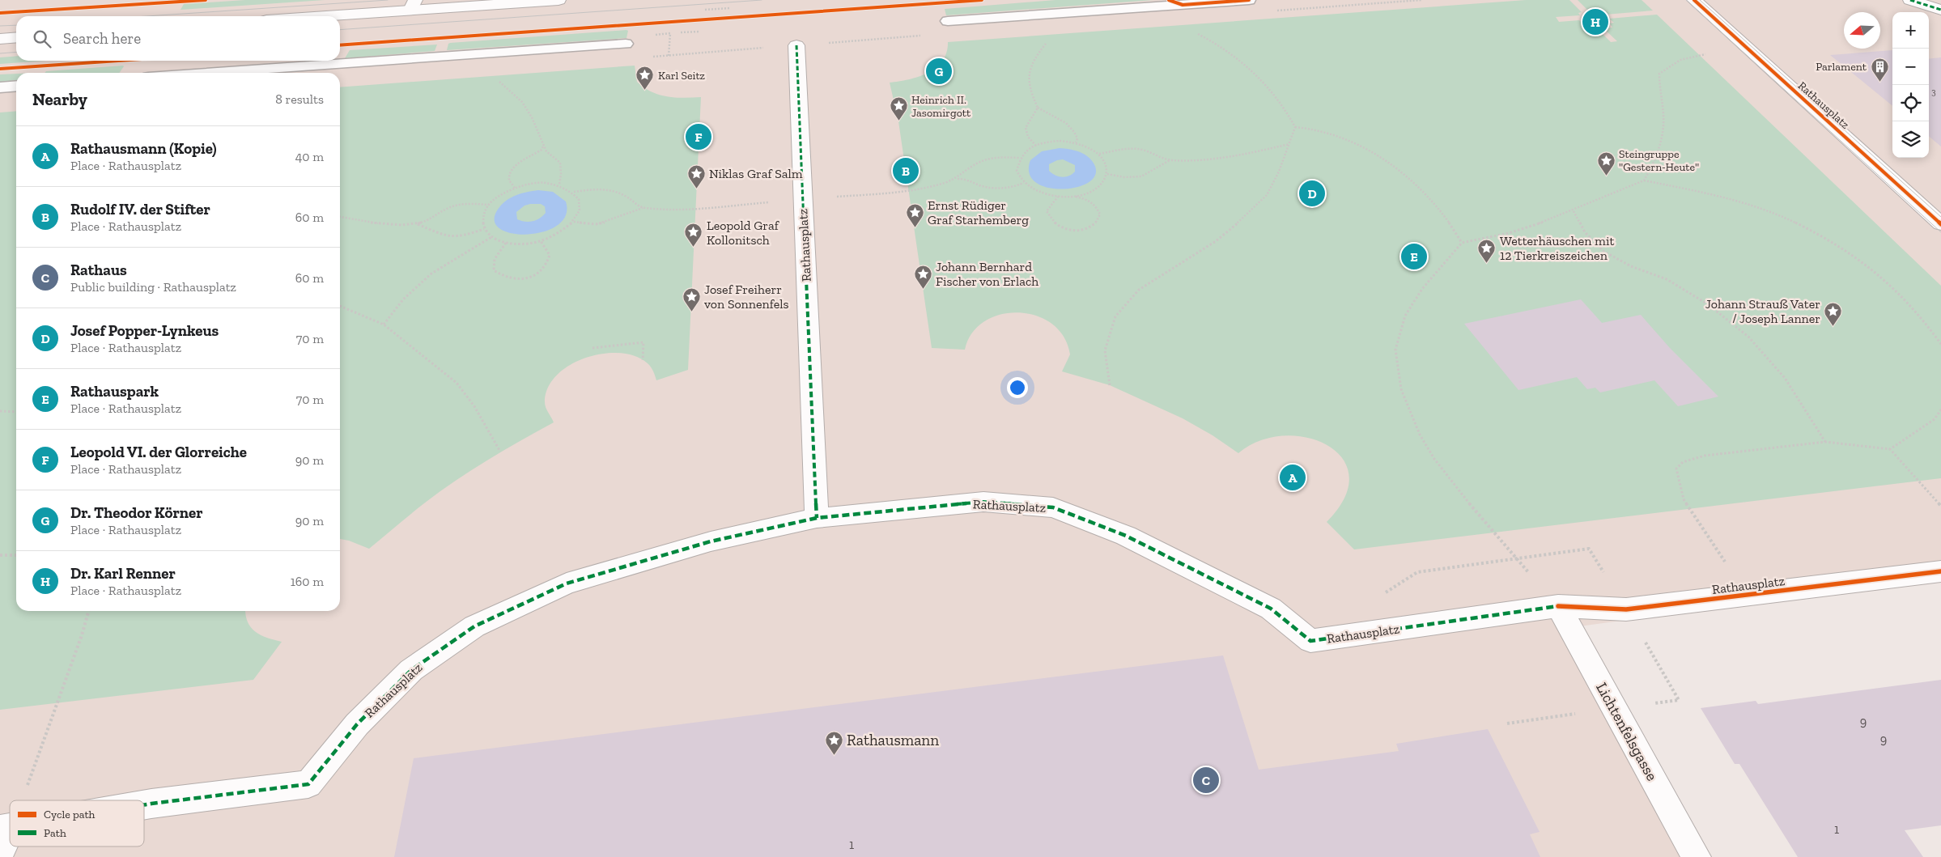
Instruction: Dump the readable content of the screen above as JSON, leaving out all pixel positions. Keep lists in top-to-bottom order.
{
  "streets": {
    "street": ["Rathausplatz", "Lichtenfelsgasse"]
  },
  "crossings": [
    ["Rathausplatz", "Lichtenfelsgasse"]
  ],
  "places": {
    "building": ["Parlament"],
    "place": [
      "Karl Seitz",
      "Heinrich II. Jasomirgott",
      "Steingruppe \"Gestern-Heute\"",
      "Niklas Graf Salm",
      "Ernst Rüdiger Graf Starhemberg",
      "Leopold Graf Kollonitsch",
      "Wetterhäuschen mit 12 Tierkreiszeichen",
      "Johann Bernhard Fischer von Erlach",
      "Josef Freiherr von Sonnenfels",
      "Johann Strauß Vater / Joseph Lanner",
      "Rathausmann"
    ]
  },
  "house_numbers": [
    "3",
    "9",
    "9",
    "1",
    "1"
  ],
  "legend": ["Cycle path", "Path"],
  "north": "left",
  "page": {
    "pins": [
      "H",
      "G",
      "F",
      "B",
      "D",
      "E",
      "A",
      "C"
    ],
    "map_buttons": ["+", "−"],
    "search": "Search here",
    "heading": ["Nearby", "8 results"],
    "list": [
      {
        "mark": "A",
        "name": "Rathausmann (Kopie)",
        "note": "Place · Rathausplatz",
        "value": "40 m"
      },
      {
        "mark": "B",
        "name": "Rudolf IV. der Stifter",
        "note": "Place · Rathausplatz",
        "value": "60 m"
      },
      {
        "mark": "C",
        "name": "Rathaus",
        "note": "Public building · Rathausplatz",
        "value": "60 m"
      },
      {
        "mark": "D",
        "name": "Josef Popper-Lynkeus",
        "note": "Place · Rathausplatz",
        "value": "70 m"
      },
      {
        "mark": "E",
        "name": "Rathauspark",
        "note": "Place · Rathausplatz",
        "value": "70 m"
      },
      {
        "mark": "F",
        "name": "Leopold VI. der Glorreiche",
        "note": "Place · Rathausplatz",
        "value": "90 m"
      },
      {
        "mark": "G",
        "name": "Dr. Theodor Körner",
        "note": "Place · Rathausplatz",
        "value": "90 m"
      },
      {
        "mark": "H",
        "name": "Dr. Karl Renner",
        "note": "Place · Rathausplatz",
        "value": "160 m"
      }
    ]
  }
}
